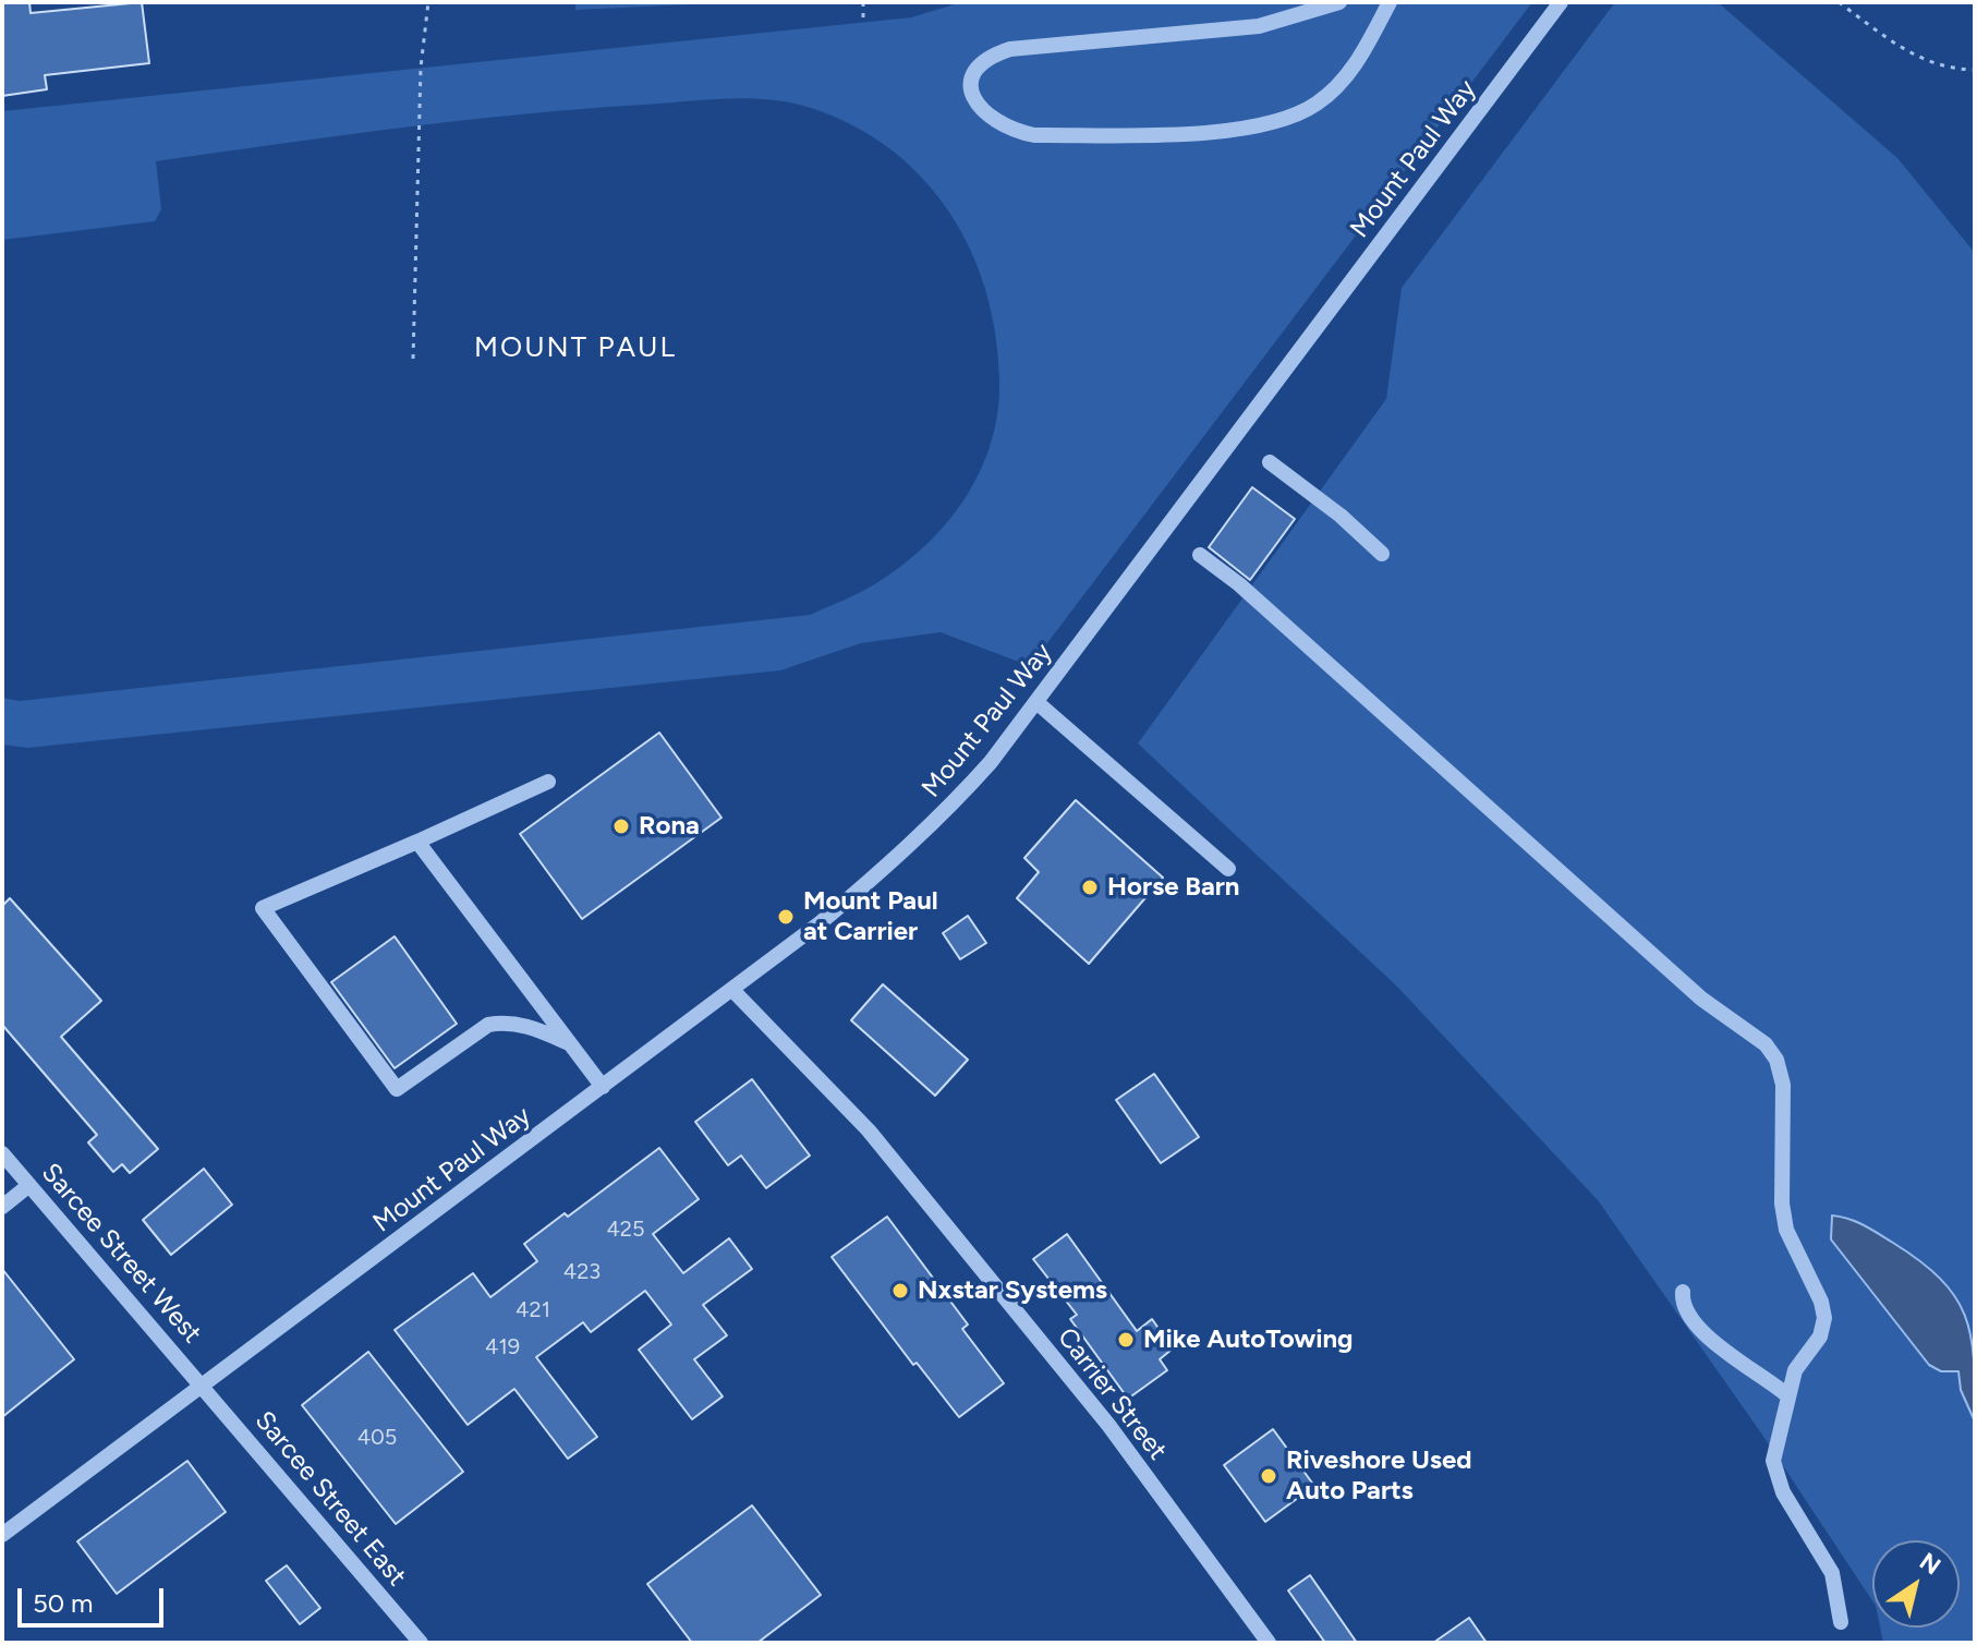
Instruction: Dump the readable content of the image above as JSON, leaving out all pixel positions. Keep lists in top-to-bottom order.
{
  "streets": {
    "street": [
      "Mount Paul Way",
      "Sarcee Street West",
      "Carrier Street",
      "Sarcee Street East"
    ]
  },
  "crossings": [
    ["Mount Paul Way", "Sarcee Street West"],
    ["Mount Paul Way", "Carrier Street"],
    ["Mount Paul Way", "Sarcee Street East"],
    ["Sarcee Street West", "Sarcee Street East"]
  ],
  "districts": ["MOUNT PAUL"],
  "places": [
    "Rona",
    "Horse Barn",
    "Mount Paul at Carrier",
    "Nxstar Systems",
    "Mike AutoTowing",
    "Riveshore Used Auto Parts"
  ],
  "house_numbers": [
    "425",
    "423",
    "421",
    "419",
    "405"
  ],
  "scale_bar": "50 m",
  "north": "top right"
}
